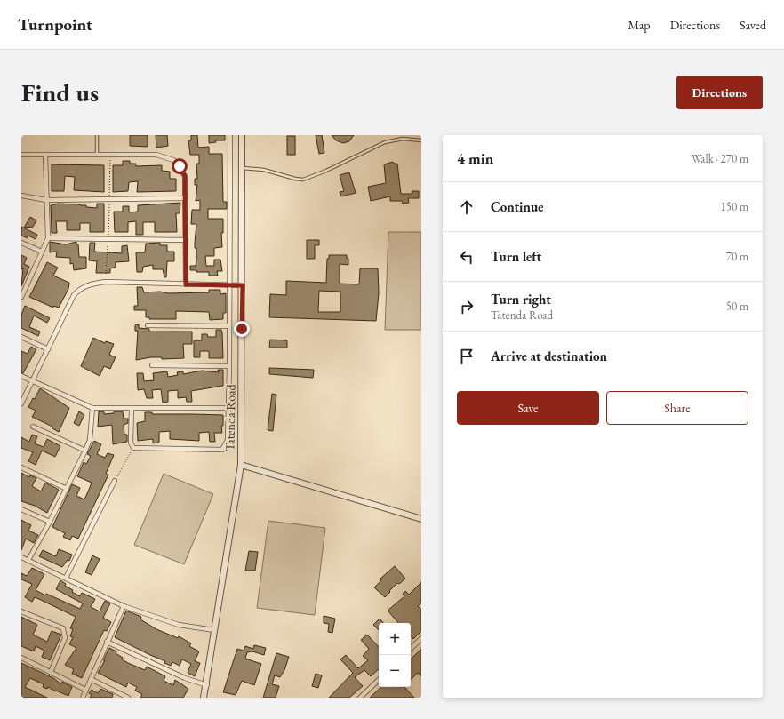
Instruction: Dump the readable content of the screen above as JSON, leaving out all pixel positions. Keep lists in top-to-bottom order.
{
  "streets": {
    "street": ["Tatenda Road"]
  },
  "page": {
    "header": "Turnpoint",
    "nav": ["Map", "Directions", "Saved"],
    "buttons": [
      "Directions",
      ["Save", "Share"]
    ],
    "title": "Find us",
    "heading": ["4 min", "Walk · 270 m"],
    "list": [
      ["Continue", "150 m"],
      ["Turn left", "70 m"],
      ["Turn right", "Tatenda Road", "50 m"],
      "Arrive at destination"
    ],
    "map_buttons": ["+", "−"]
  }
}
